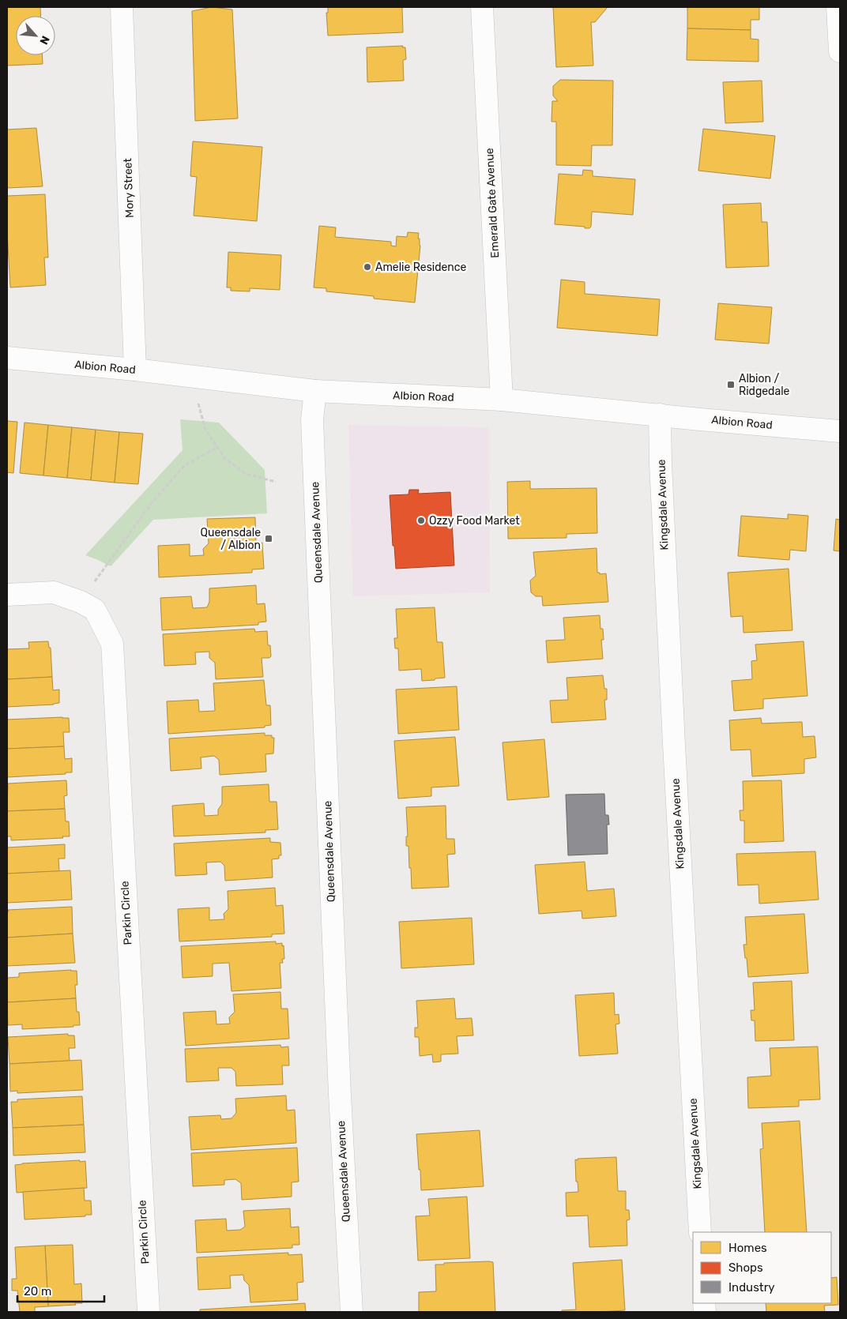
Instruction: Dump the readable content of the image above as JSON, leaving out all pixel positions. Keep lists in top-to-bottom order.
{
  "streets": {
    "street": [
      "Mory Street",
      "Emerald Gate Avenue",
      "Albion Road",
      "Kingsdale Avenue",
      "Queensdale Avenue",
      "Parkin Circle"
    ]
  },
  "crossings": [
    ["Mory Street", "Albion Road"],
    ["Emerald Gate Avenue", "Albion Road"],
    ["Albion Road", "Kingsdale Avenue"],
    ["Albion Road", "Queensdale Avenue"]
  ],
  "places": {
    "other": ["Amelie Residence", "Ozzy Food Market"],
    "transit": ["Albion / Ridgedale", "Queensdale / Albion"]
  },
  "legend": ["Homes", "Shops", "Industry"],
  "scale_bar": "20 m",
  "north": "bottom right"
}
